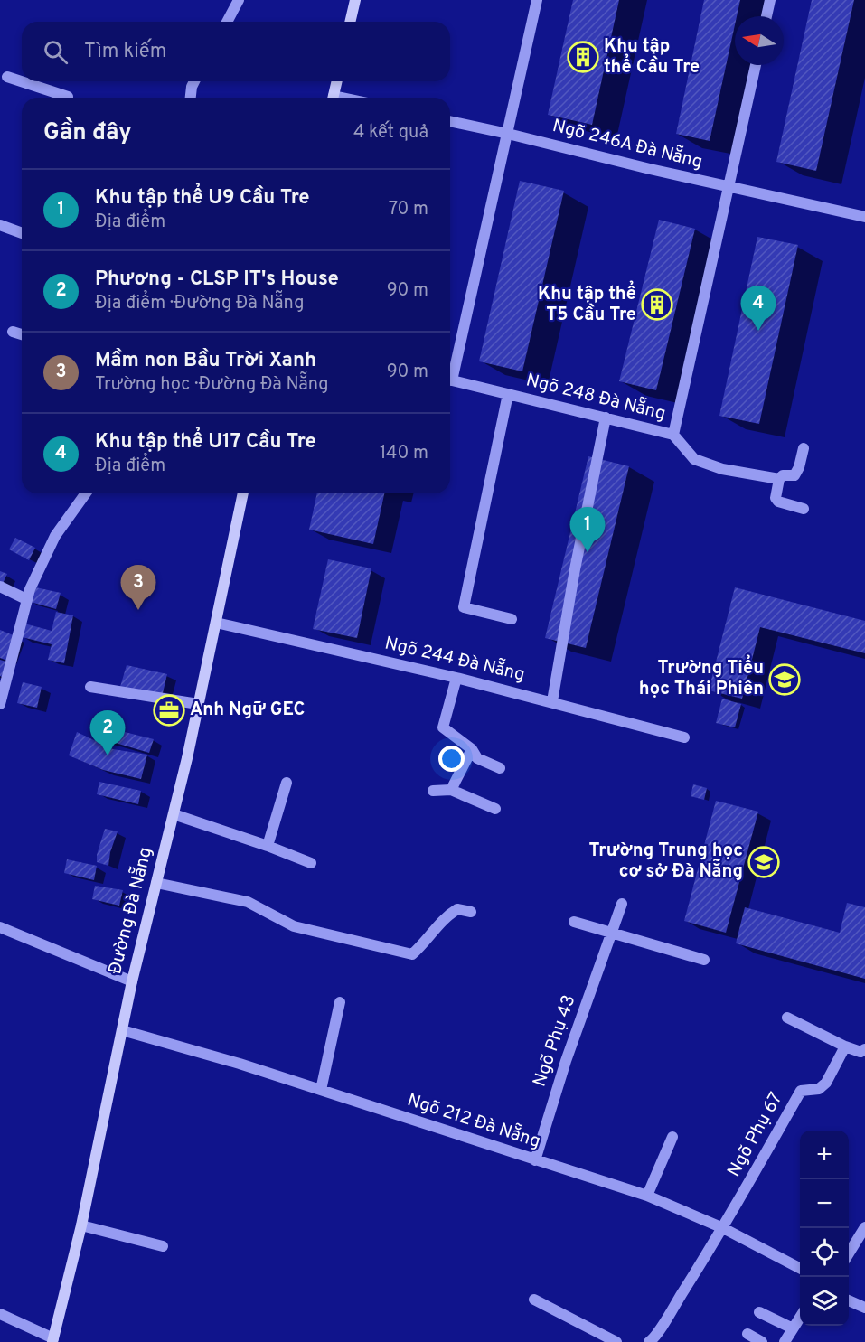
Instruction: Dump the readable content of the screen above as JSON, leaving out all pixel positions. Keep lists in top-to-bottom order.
{
  "streets": {
    "main road": ["Đường Đà Nẵng"],
    "street": [
      "Ngõ 246A Đà Nẵng",
      "Ngõ 248 Đà Nẵng",
      "Ngõ 244 Đà Nẵng",
      "Ngõ Phụ 43",
      "Ngõ 212 Đà Nẵng",
      "Ngõ Phụ 67"
    ]
  },
  "crossings": [
    ["Ngõ 244 Đà Nẵng", "Đường Đà Nẵng"],
    ["Đường Đà Nẵng", "Ngõ 212 Đà Nẵng"],
    ["Ngõ Phụ 43", "Ngõ 212 Đà Nẵng"],
    ["Ngõ 212 Đà Nẵng", "Ngõ Phụ 67"]
  ],
  "places": {
    "building": ["Khu tập thể Cầu Tre", "Khu tập thể T5 Cầu Tre"],
    "school or university": ["Trường Tiểu học Thái Phiên", "Trường Trung học cơ sở Đà Nẵng"],
    "office": ["Anh Ngữ GEC"]
  },
  "north": "left",
  "page": {
    "search": "Tìm kiếm",
    "heading": ["Gần đây", "4 kết quả"],
    "list": [
      {
        "mark": "1",
        "name": "Khu tập thể U9 Cầu Tre",
        "note": "Địa điểm",
        "value": "70 m"
      },
      {
        "mark": "2",
        "name": "Phương - CLSP IT's House",
        "note": "Địa điểm · Đường Đà Nẵng",
        "value": "90 m"
      },
      {
        "mark": "3",
        "name": "Mầm non Bầu Trời Xanh",
        "note": "Trường học · Đường Đà Nẵng",
        "value": "90 m"
      },
      {
        "mark": "4",
        "name": "Khu tập thể U17 Cầu Tre",
        "note": "Địa điểm",
        "value": "140 m"
      }
    ],
    "pins": [
      "4",
      "1",
      "3",
      "2"
    ],
    "map_buttons": ["+", "−"]
  }
}
